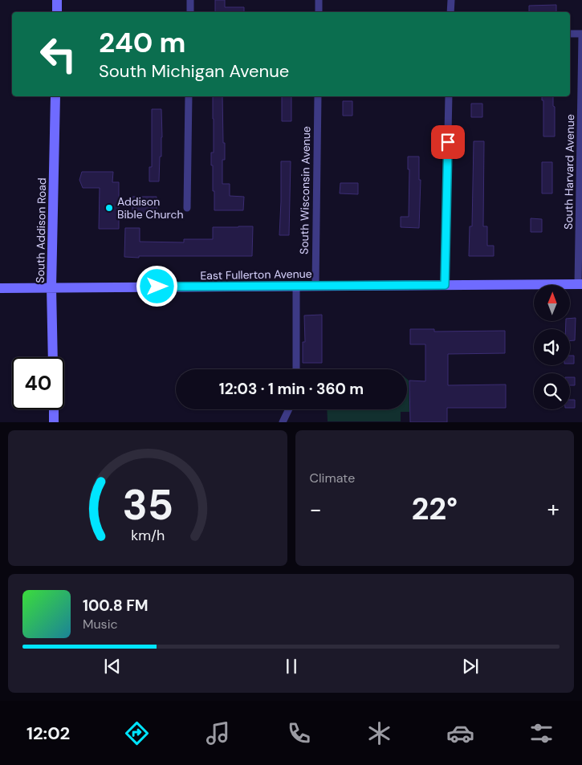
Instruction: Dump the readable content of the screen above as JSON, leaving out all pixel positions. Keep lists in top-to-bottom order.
{
  "streets": {
    "street": [
      "South Harvard Avenue",
      "South Wisconsin Avenue",
      "South Addison Road",
      "East Fullerton Avenue"
    ]
  },
  "crossings": [
    ["South Harvard Avenue", "East Fullerton Avenue"],
    ["South Wisconsin Avenue", "East Fullerton Avenue"],
    ["South Addison Road", "East Fullerton Avenue"]
  ],
  "places": ["Addison Bible Church"],
  "north": "top",
  "page": {
    "turn": ["240 m", "South Michigan Avenue"],
    "limit": "40",
    "trip": "12:03 · 1 min · 360 m",
    "tile": "Climate",
    "heat": ["−", "22°", "+"],
    "song": ["100.8 FM", "Music"],
    "tabs": "12:02",
    "gauge": ["35", "km/h"]
  }
}
